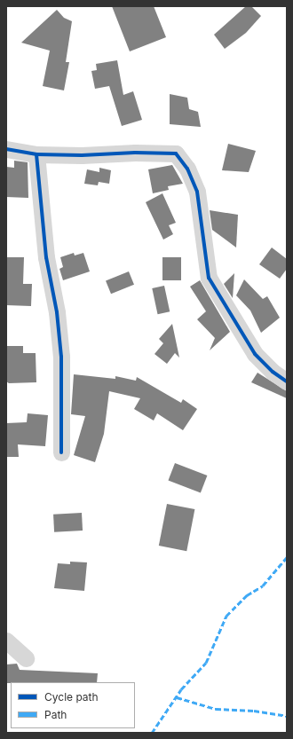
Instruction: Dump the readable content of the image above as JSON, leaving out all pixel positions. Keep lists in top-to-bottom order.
{
  "legend": ["Cycle path", "Path"]
}
